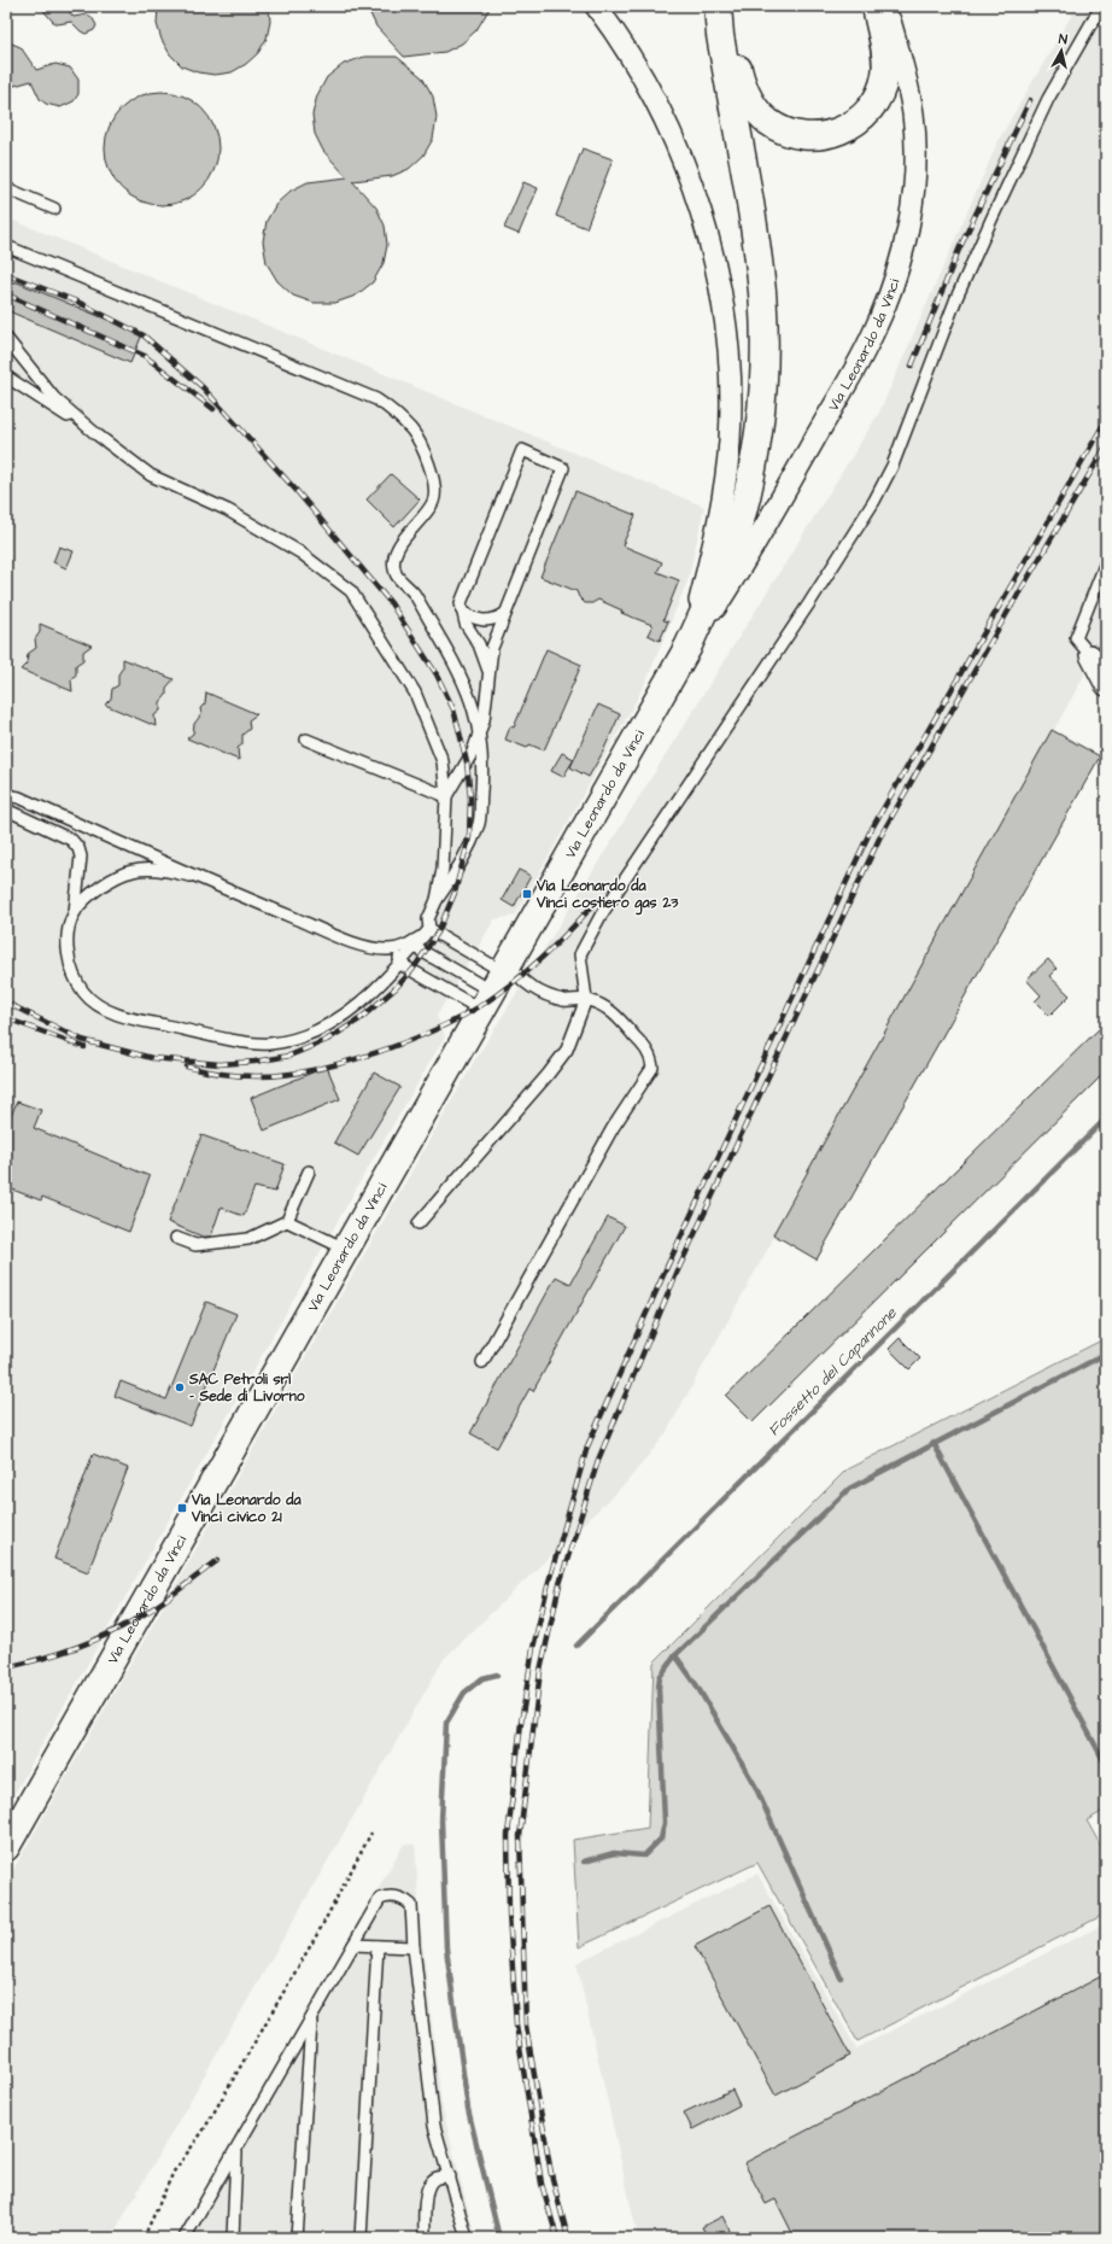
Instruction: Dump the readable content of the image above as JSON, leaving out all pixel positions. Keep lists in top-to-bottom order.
{
  "streets": {
    "main road": ["Via Leonardo da Vinci"]
  },
  "water": ["Fossetto del Capannone"],
  "places": {
    "transit": ["Via Leonardo da Vinci costiero gas 23", "Via Leonardo da Vinci civico 21"],
    "other": ["SAC Petroli srl - Sede di Livorno"]
  },
  "north": "top"
}
